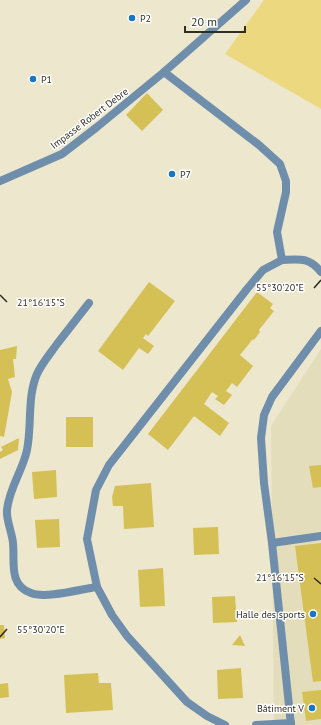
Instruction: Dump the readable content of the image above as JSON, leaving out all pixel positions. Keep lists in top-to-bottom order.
{
  "streets": {
    "street": ["Impasse Robert Debre"]
  },
  "places": [
    "P2",
    "P1",
    "P7",
    "Halle des sports",
    "Bâtiment V"
  ],
  "scale_bar": "20 m",
  "coordinates": ["55°30'20\"E", "21°16'15\"S"]
}
